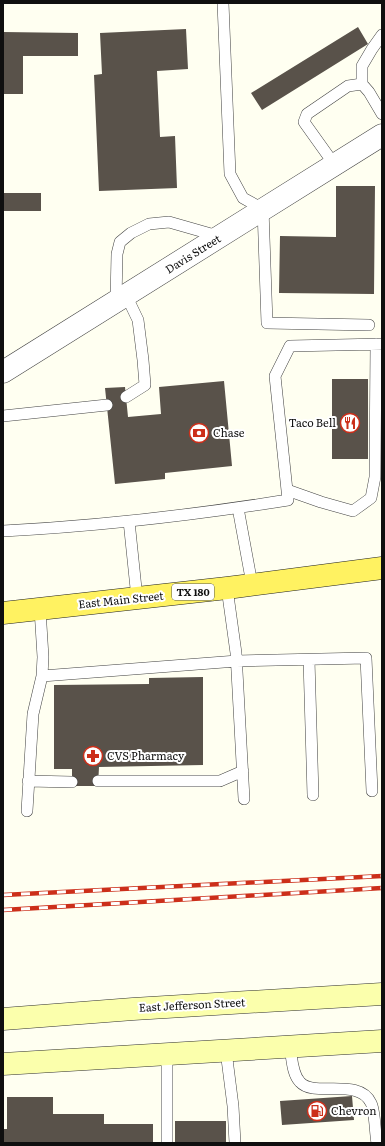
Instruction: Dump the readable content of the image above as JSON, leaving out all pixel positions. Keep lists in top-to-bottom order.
{
  "streets": {
    "main road": ["TX 180", "East Main Street", "East Jefferson Street"],
    "street": ["Davis Street"]
  },
  "places": {
    "restaurant": ["Taco Bell"],
    "bank": ["Chase"],
    "pharmacy": ["CVS Pharmacy"],
    "fuel station": ["Chevron"]
  }
}
